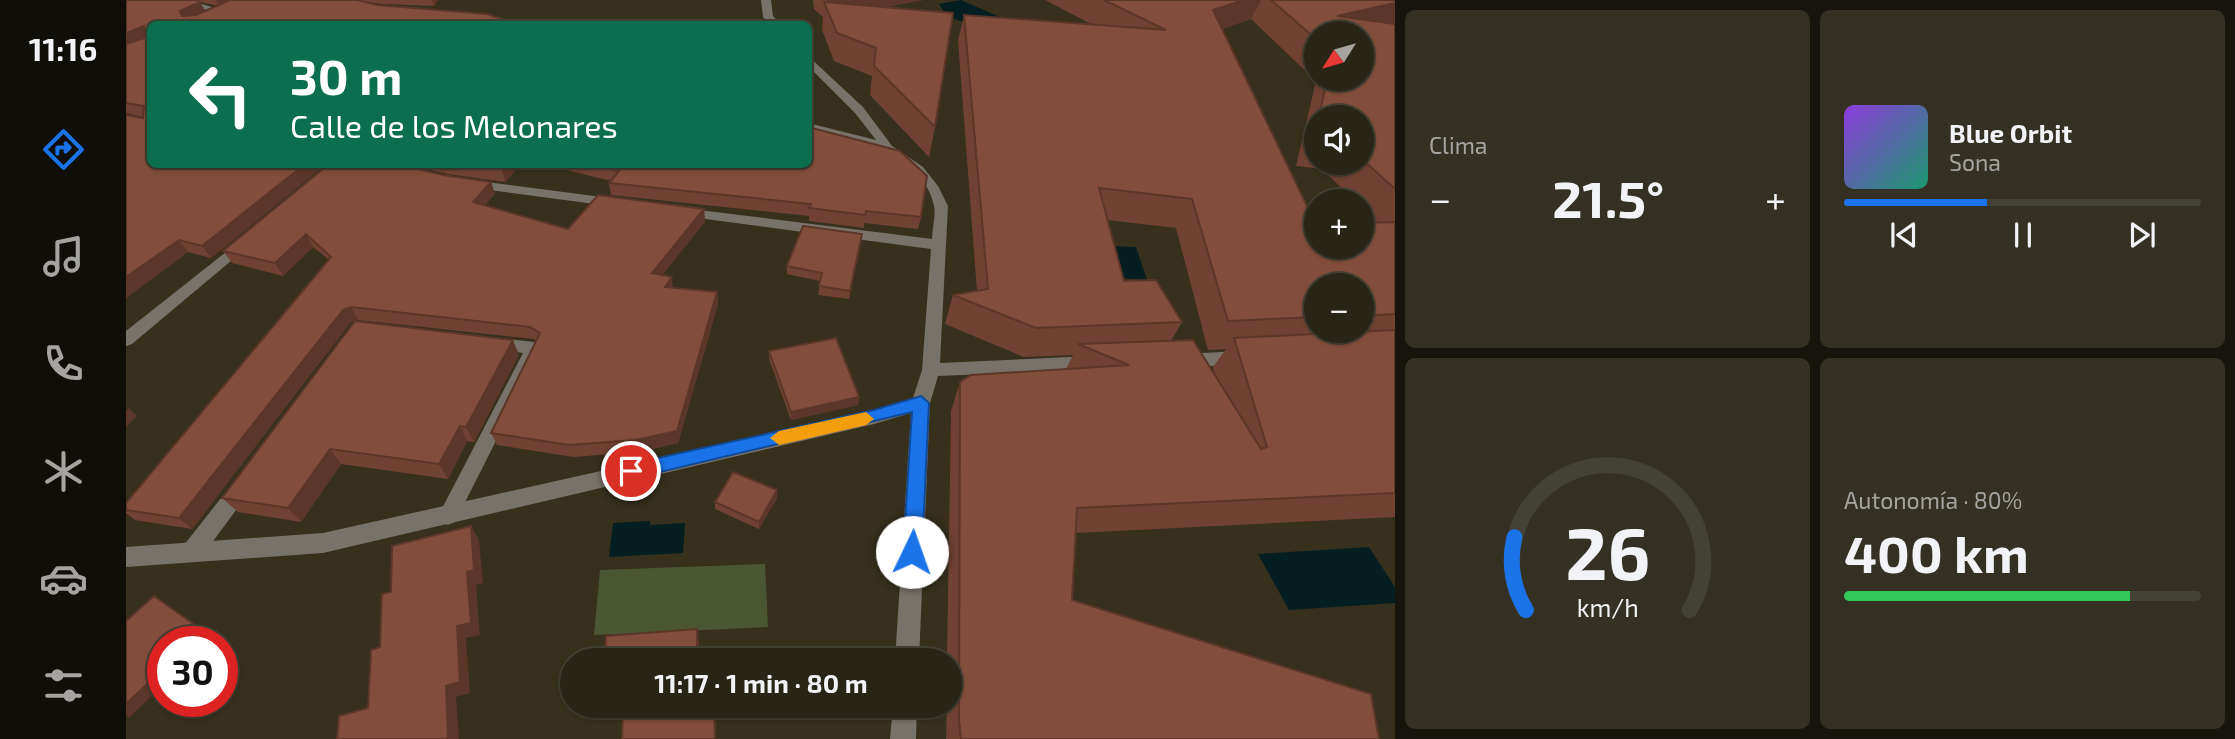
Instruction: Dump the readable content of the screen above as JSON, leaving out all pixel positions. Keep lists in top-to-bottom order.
{
  "north": "bottom left",
  "page": {
    "tabs": "11:16",
    "tile": [
      "Clima",
      ["Autonomía · 80%", "400 km"]
    ],
    "map_buttons": ["+", "−"],
    "turn": ["30 m", "Calle de los Melonares"],
    "song": ["Blue Orbit", "Sona"],
    "heat": ["−", "21.5°", "+"],
    "limit": "30",
    "trip": "11:17 · 1 min · 80 m",
    "gauge": ["26", "km/h"]
  }
}
